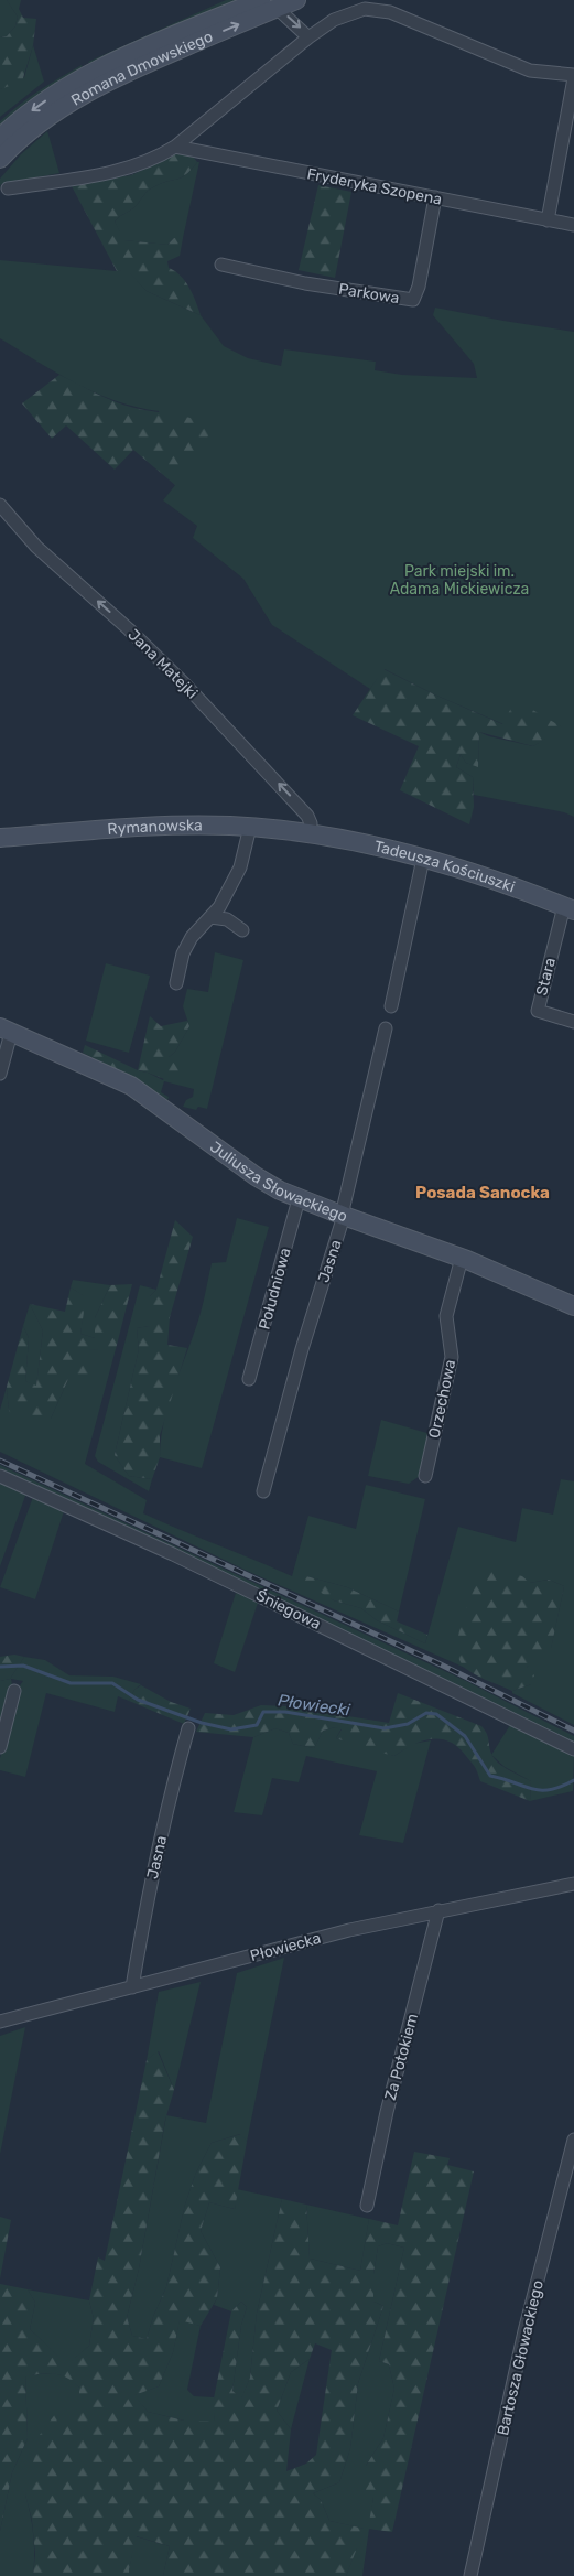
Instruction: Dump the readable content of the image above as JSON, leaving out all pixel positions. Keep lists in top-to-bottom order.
{
  "streets": {
    "street": [
      "Romana Dmowskiego",
      "Fryderyka Szopena",
      "Parkowa",
      "Jana Matejki",
      "Rymanowska",
      "Tadeusza Kościuszki",
      "Stara",
      "Juliusza Słowackiego",
      "Jasna",
      "Południowa",
      "Orzechowa",
      "Śniegowa",
      "Płowiecka",
      "Za Potokiem",
      "Bartosza Głowackiego"
    ]
  },
  "crossings": [
    ["Fryderyka Szopena", "Parkowa"],
    ["Jana Matejki", "Rymanowska"],
    ["Jana Matejki", "Tadeusza Kościuszki"],
    ["Rymanowska", "Tadeusza Kościuszki"],
    ["Tadeusza Kościuszki", "Stara"],
    ["Juliusza Słowackiego", "Jasna"],
    ["Juliusza Słowackiego", "Południowa"],
    ["Juliusza Słowackiego", "Orzechowa"],
    ["Jasna", "Płowiecka"],
    ["Płowiecka", "Za Potokiem"]
  ],
  "one_way": ["Jana Matejki"],
  "districts": ["Posada Sanocka"],
  "water": ["Płowiecki"],
  "parks": ["Park miejski im. Adama Mickiewicza"]
}
